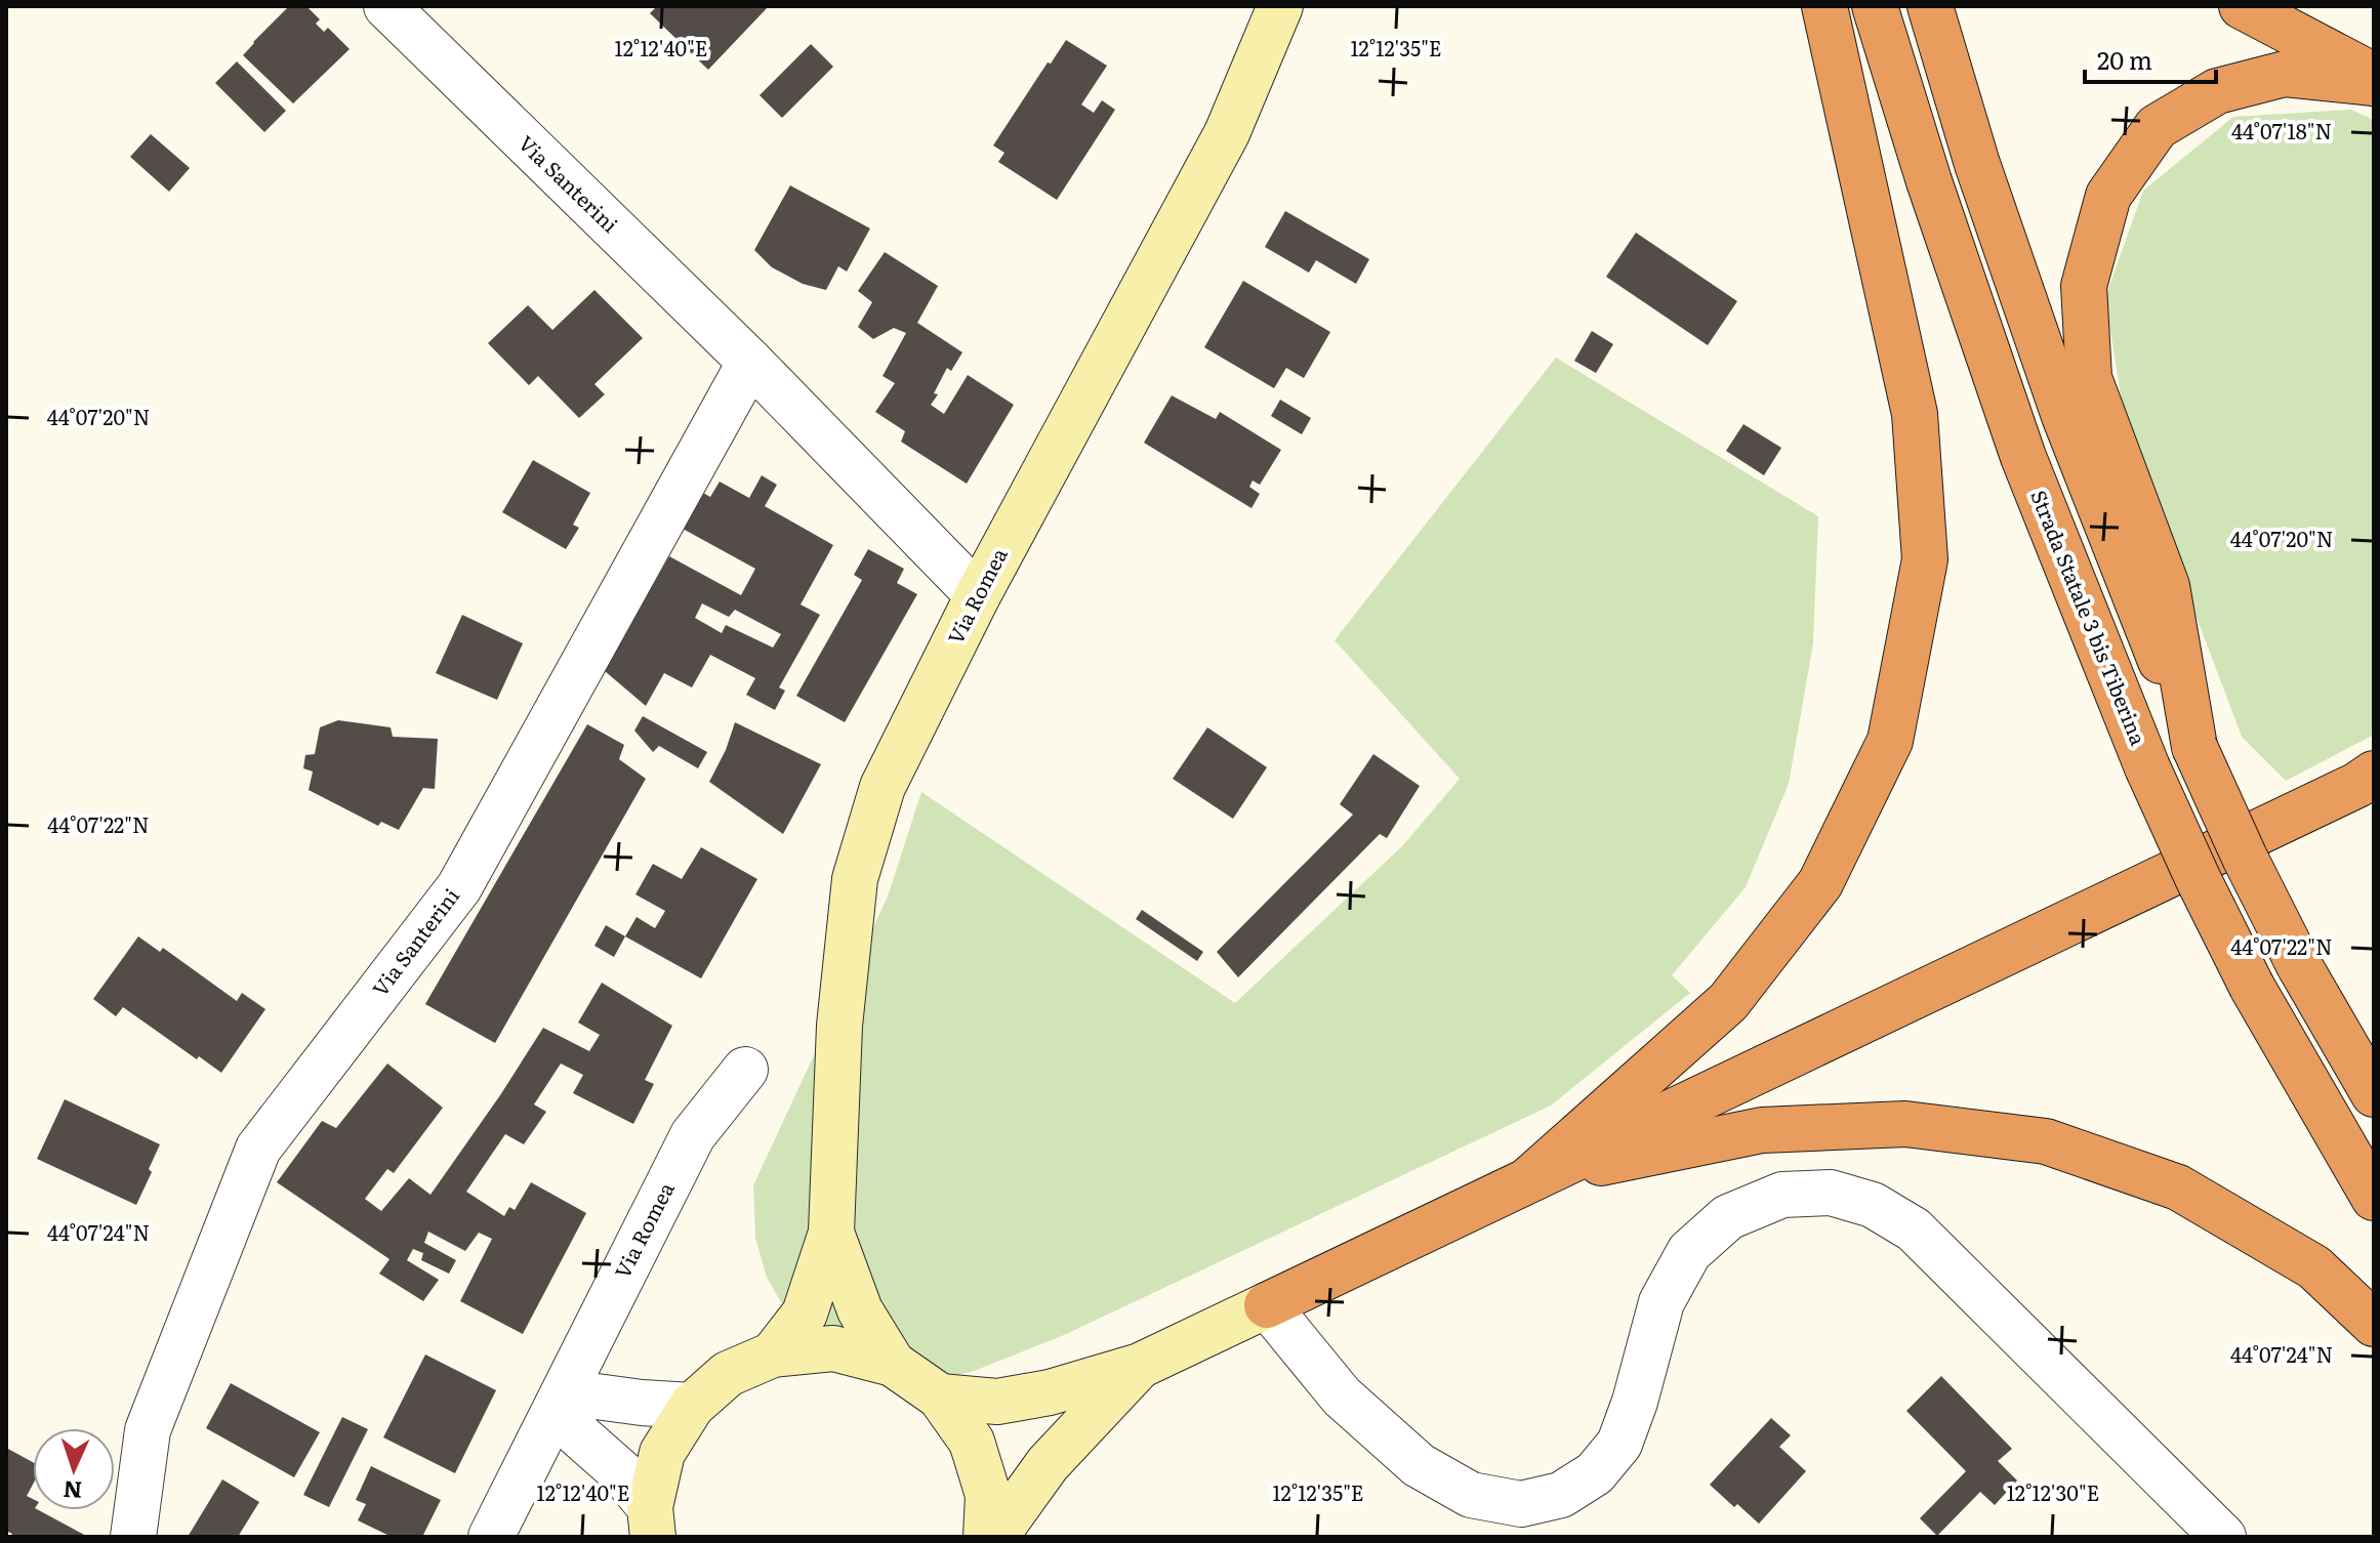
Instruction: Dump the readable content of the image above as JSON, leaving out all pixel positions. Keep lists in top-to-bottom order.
{
  "streets": {
    "highway": ["Strada Statale 3 bis Tiberina"],
    "main road": ["Via Romea"],
    "street": ["Via Santerini"]
  },
  "crossings": [
    ["Via Santerini", "Via Romea"]
  ],
  "scale_bar": "20 m",
  "north": "bottom",
  "coordinates": [
    "12°12'40\"E",
    "12°12'35\"E",
    "44°07'18\"N",
    "44°07'20\"N",
    "44°07'22\"N",
    "44°07'24\"N",
    "12°12'30\"E"
  ]
}
